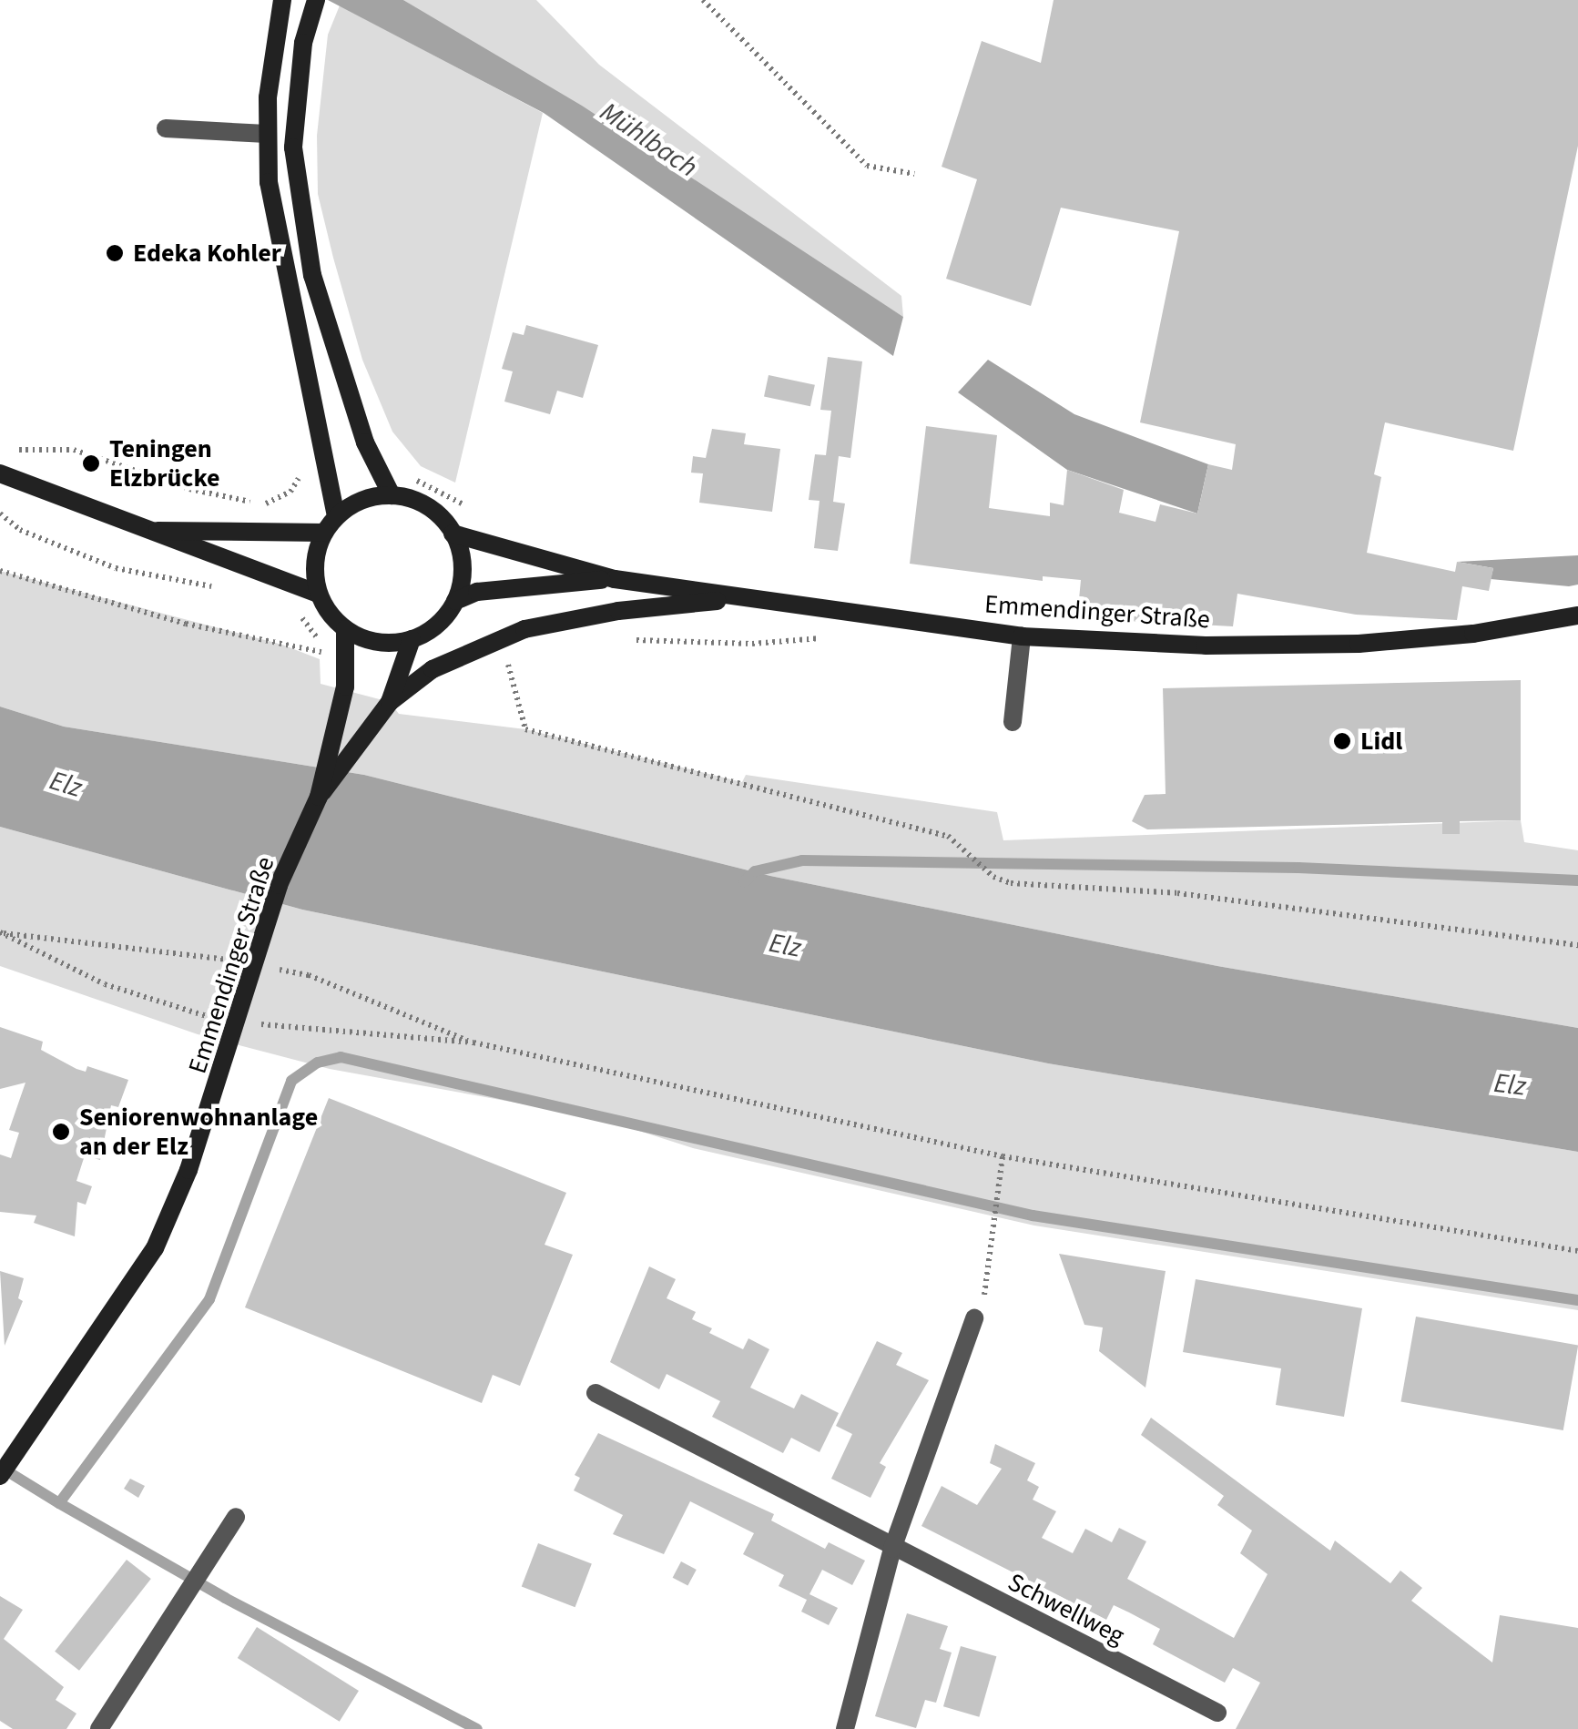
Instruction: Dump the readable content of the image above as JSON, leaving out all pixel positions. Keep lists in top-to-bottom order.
{
  "streets": {
    "main road": ["Emmendinger Straße"],
    "street": ["Schwellweg"]
  },
  "water": ["Mühlbach", "Elz"],
  "places": [
    "Edeka Kohler",
    "Teningen Elzbrücke",
    "Lidl",
    "Seniorenwohnanlage an der Elz"
  ]
}
